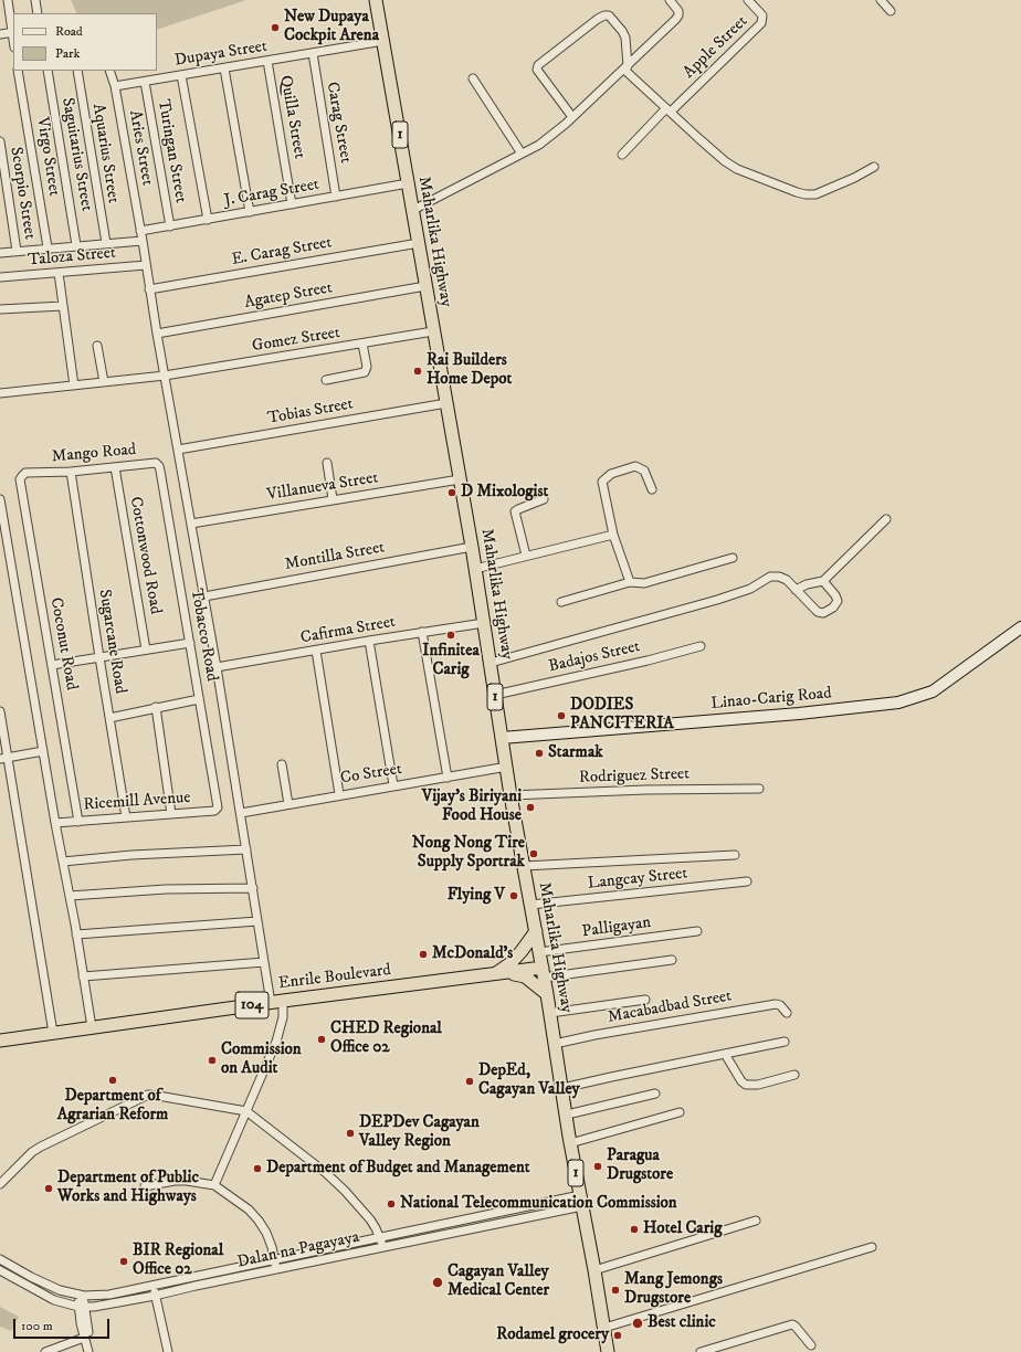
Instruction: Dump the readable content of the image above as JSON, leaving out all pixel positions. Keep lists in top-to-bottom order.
{
  "streets": {
    "highway": [
      "1",
      "Maharlika Highway",
      "Enrile Boulevard",
      "104"
    ],
    "main road": ["Linao-Carig Road"],
    "street": [
      "Apple Street",
      "Dupaya Street",
      "Quilla Street",
      "Carag Street",
      "Aries Street",
      "Turingan Street",
      "Aquarius Street",
      "Saguitarius Street",
      "Virgo Street",
      "Scorpio Street",
      "J. Carag Street",
      "E. Carag Street",
      "Taloza Street",
      "Agatep Street",
      "Gomez Street",
      "Tobias Street",
      "Mango Road",
      "Villanueva Street",
      "Cottonwood Road",
      "Montilla Street",
      "Cafirma Street",
      "Tobacco Road",
      "Sugarcane Road",
      "Coconut Road",
      "Badajos Street",
      "Co Street",
      "Rodriguez Street",
      "Ricemill Avenue",
      "Langcay Street",
      "Palligayan",
      "Macabadbad Street",
      "Dalan na Pagayaya"
    ]
  },
  "crossings": [
    ["Dupaya Street", "Quilla Street"],
    ["Dupaya Street", "Carag Street"],
    ["Dupaya Street", "Aries Street"],
    ["Dupaya Street", "Turingan Street"],
    ["Dupaya Street", "Maharlika Highway"],
    ["Quilla Street", "J. Carag Street"],
    ["Carag Street", "J. Carag Street"],
    ["Aries Street", "J. Carag Street"],
    ["Aries Street", "E. Carag Street"],
    ["Aries Street", "Taloza Street"],
    ["Aries Street", "Agatep Street"],
    ["Aries Street", "Gomez Street"],
    ["Aries Street", "Tobias Street"],
    ["Aries Street", "Villanueva Street"],
    ["Aries Street", "Montilla Street"],
    ["Aries Street", "Cafirma Street"],
    ["Aries Street", "Co Street"],
    ["Aries Street", "Enrile Boulevard"],
    ["Turingan Street", "J. Carag Street"],
    ["J. Carag Street", "Maharlika Highway"],
    ["Maharlika Highway", "E. Carag Street"],
    ["Maharlika Highway", "Agatep Street"],
    ["Maharlika Highway", "Gomez Street"],
    ["Maharlika Highway", "Tobias Street"],
    ["Maharlika Highway", "Villanueva Street"],
    ["Maharlika Highway", "Montilla Street"],
    ["Maharlika Highway", "Cafirma Street"],
    ["Maharlika Highway", "Badajos Street"],
    ["Maharlika Highway", "Linao-Carig Road"],
    ["Maharlika Highway", "Co Street"],
    ["Maharlika Highway", "Rodriguez Street"],
    ["Maharlika Highway", "Langcay Street"],
    ["Maharlika Highway", "Palligayan"],
    ["Maharlika Highway", "Enrile Boulevard"],
    ["Maharlika Highway", "Macabadbad Street"],
    ["Maharlika Highway", "Dalan na Pagayaya"],
    ["Mango Road", "Cottonwood Road"],
    ["Mango Road", "Tobacco Road"],
    ["Mango Road", "Sugarcane Road"],
    ["Mango Road", "Coconut Road"],
    ["Tobacco Road", "Ricemill Avenue"],
    ["Sugarcane Road", "Ricemill Avenue"],
    ["Coconut Road", "Ricemill Avenue"]
  ],
  "places": [
    "New Dupaya Cockpit Arena",
    "Rai Builders Home Depot",
    "D Mixologist",
    "Infinitea Carig",
    "DODIES PANCITERIA",
    "Starmak",
    "Vijay’s Biriyani Food House",
    "Nong Nong Tire Supply Sportrak",
    "Flying V",
    "McDonald's",
    "CHED Regional Office 02",
    "Commission on Audit",
    "Department of Agrarian Reform",
    "DepEd, Cagayan Valley",
    "DEPDev Cagayan Valley Region",
    "Paragua Drugstore",
    "Department of Budget and Management",
    "Department of Public Works and Highways",
    "National Telecommunication Commission",
    "Hotel Carig",
    "BIR Regional Office 02",
    "Cagayan Valley Medical Center",
    "Mang Jemongs Drugstore",
    "Best clinic",
    "Rodamel grocery"
  ],
  "legend": ["Road", "Park"],
  "scale_bar": "100 m"
}
